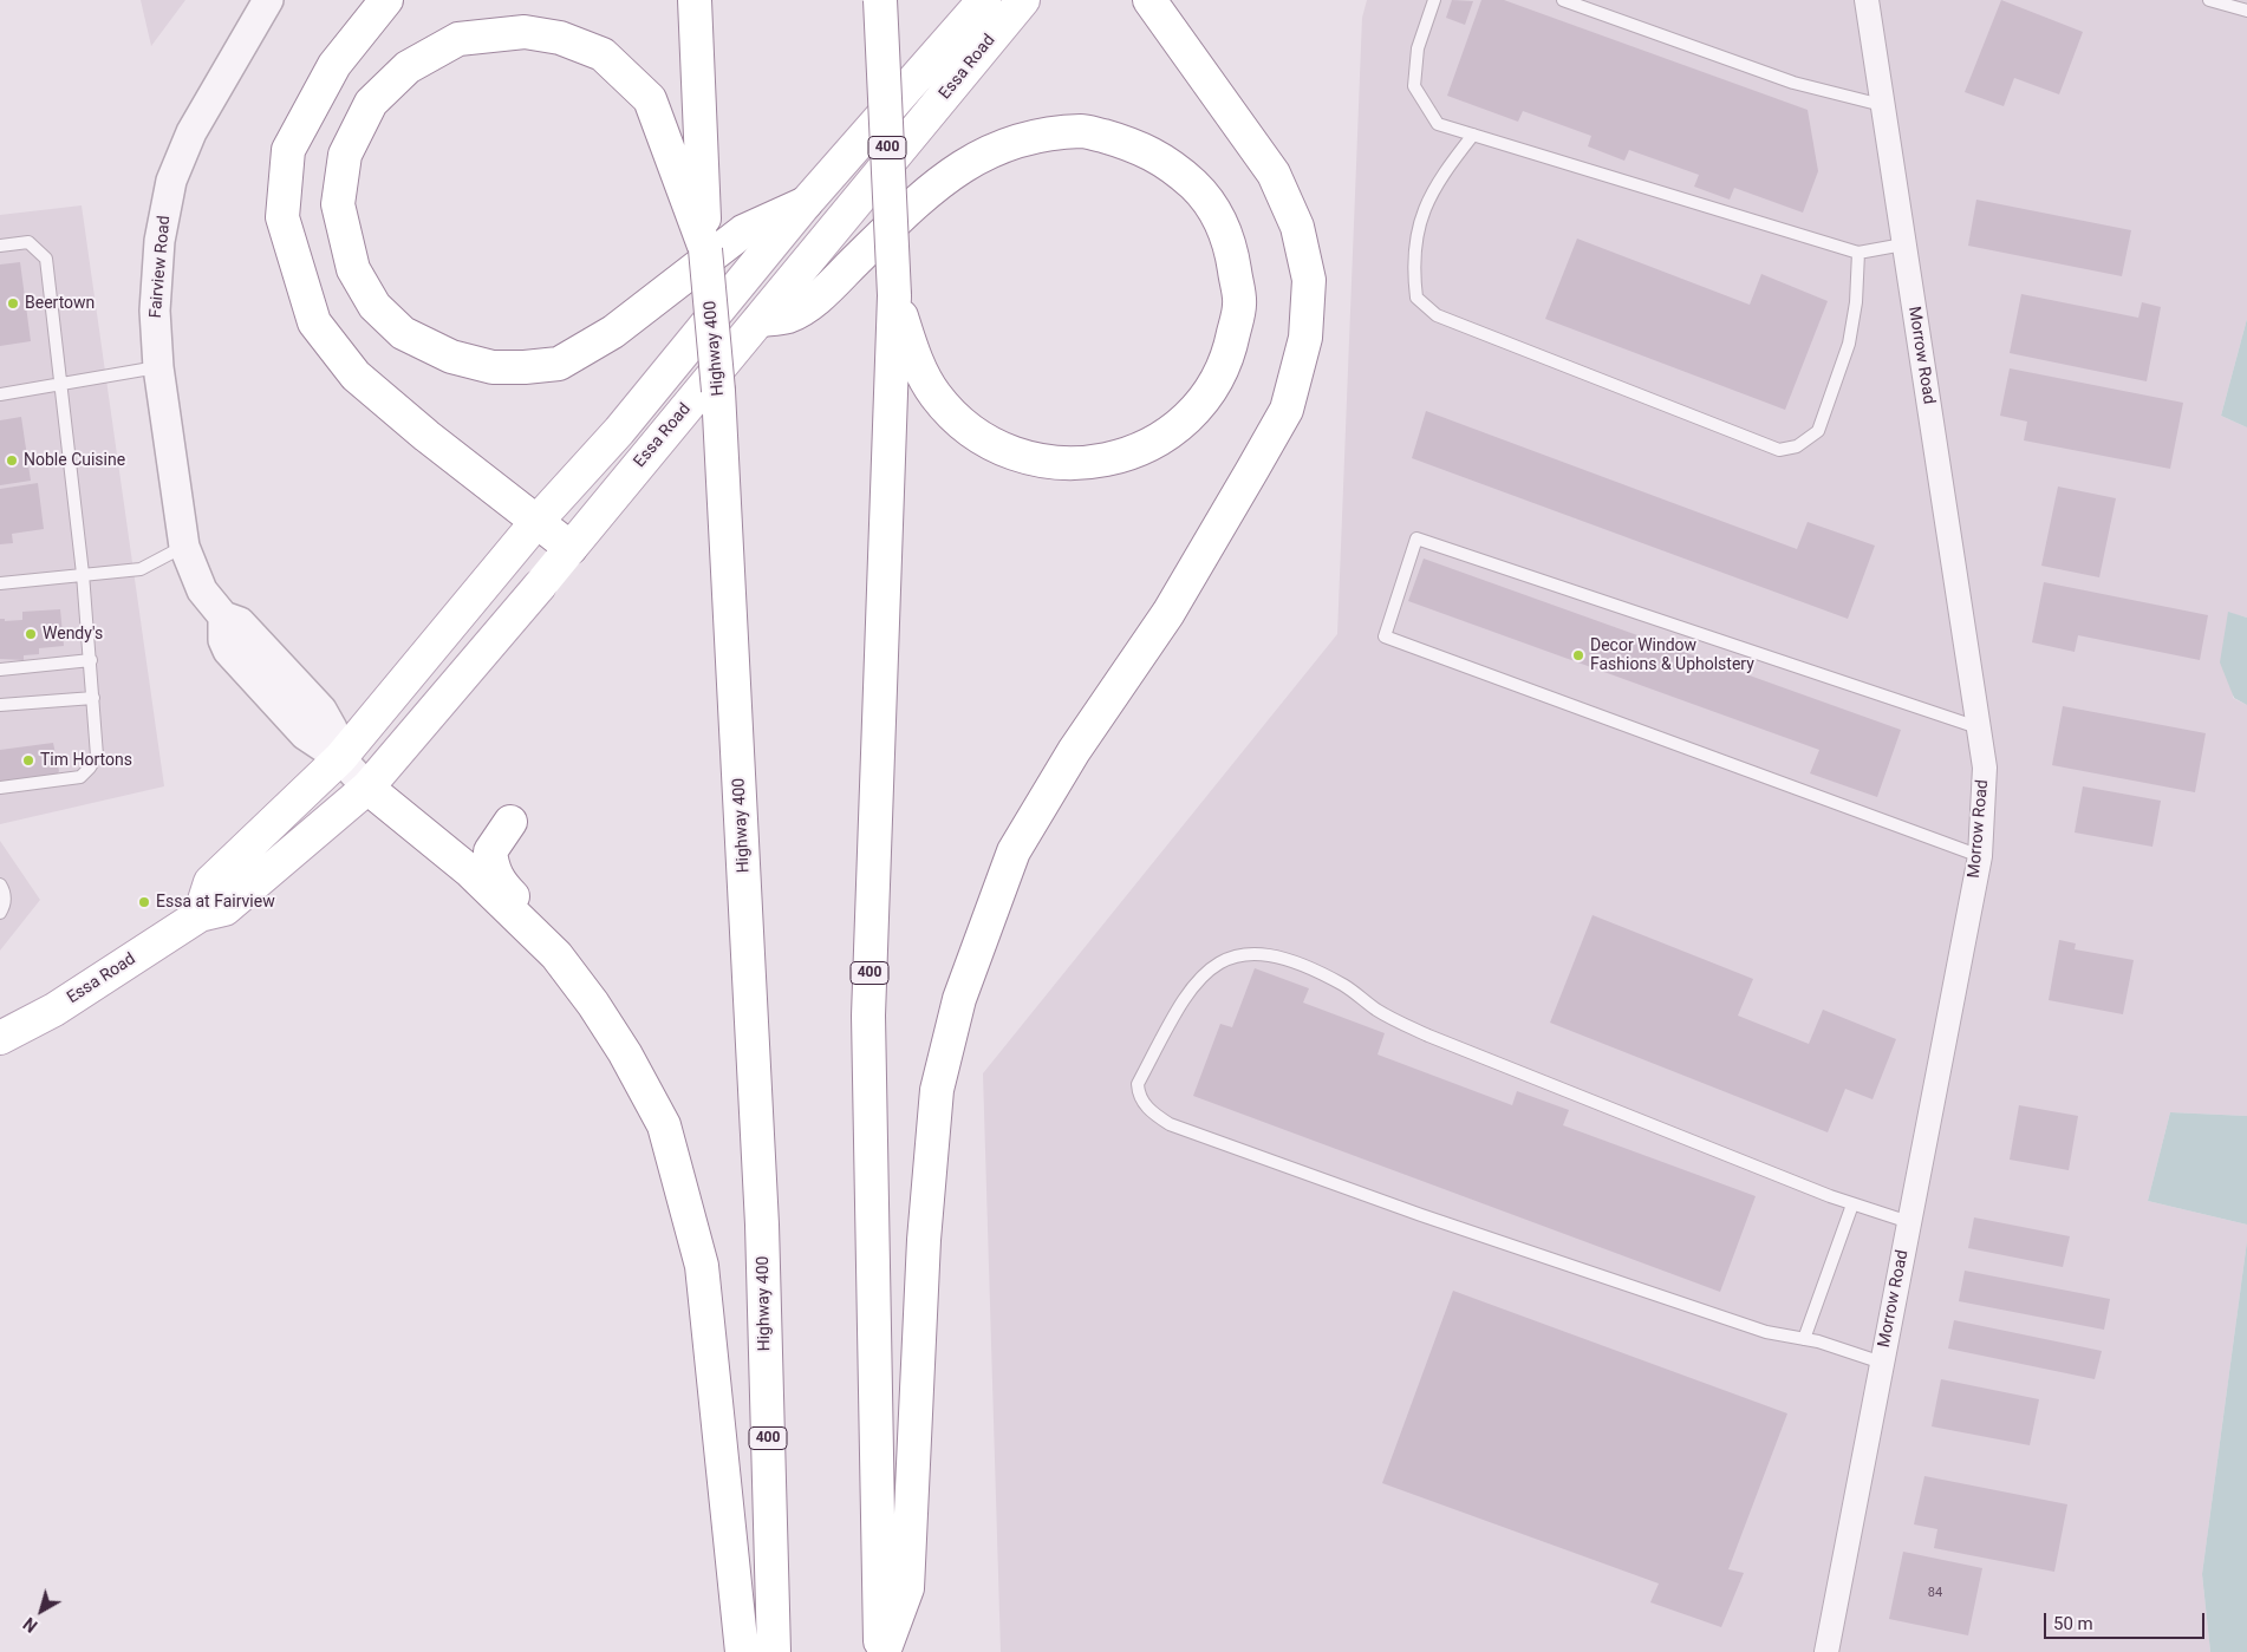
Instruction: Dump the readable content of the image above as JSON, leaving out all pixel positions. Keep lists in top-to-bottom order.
{
  "streets": {
    "main road": ["Essa Road", "400", "Highway 400"],
    "street": ["Fairview Road", "Morrow Road"]
  },
  "crossings": [
    ["Essa Road", "Fairview Road"]
  ],
  "places": [
    "Beertown",
    "Noble Cuisine",
    "Wendy's",
    "Decor Window Fashions & Upholstery",
    "Tim Hortons",
    "Essa at Fairview"
  ],
  "house_numbers": ["84"],
  "scale_bar": "50 m",
  "north": "bottom left"
}
